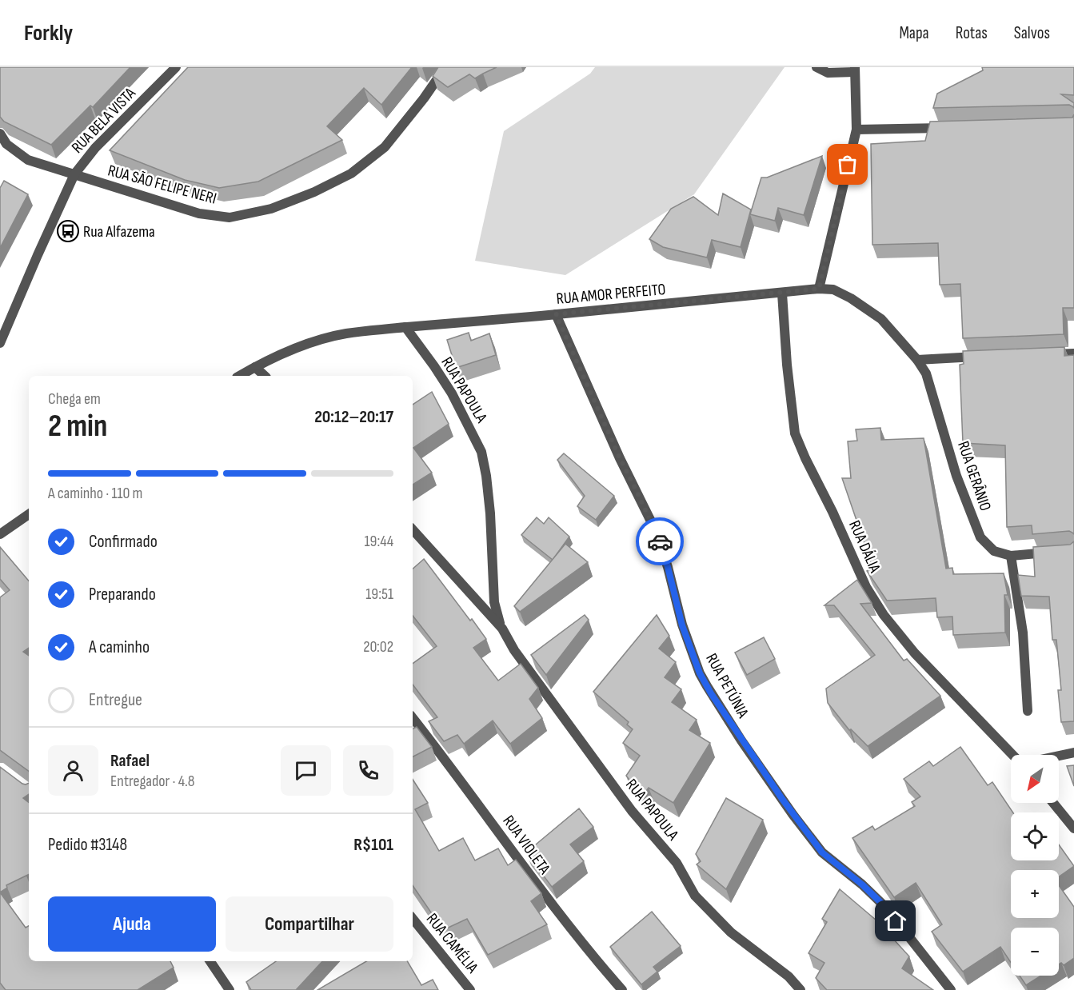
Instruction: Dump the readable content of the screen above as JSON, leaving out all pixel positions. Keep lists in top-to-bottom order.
{
  "streets": {
    "street": [
      "RUA BELA VISTA",
      "RUA SÃO FELIPE NERI",
      "RUA AMOR PERFEITO",
      "RUA PAPOULA",
      "RUA GERÂNIO",
      "RUA DÁLIA",
      "RUA PETÚNIA",
      "RUA VIOLETA",
      "RUA CAMÉLIA"
    ]
  },
  "crossings": [
    ["RUA BELA VISTA", "RUA SÃO FELIPE NERI"],
    ["RUA AMOR PERFEITO", "RUA PAPOULA"],
    ["RUA AMOR PERFEITO", "RUA GERÂNIO"],
    ["RUA AMOR PERFEITO", "RUA DÁLIA"],
    ["RUA AMOR PERFEITO", "RUA PETÚNIA"]
  ],
  "places": {
    "bus stop": ["Rua Alfazema"]
  },
  "north": "bottom left",
  "page": {
    "header": "Forkly",
    "nav": ["Mapa", "Rotas", "Salvos"],
    "heading": ["2 min", "Chega em", "20:12–20:17"],
    "panel": [
      "Rafael",
      "Entregador · 4.8",
      "Pedido #3148",
      "R$101"
    ],
    "bar": "A caminho · 110 m",
    "list": [
      ["Confirmado", "19:44"],
      ["Preparando", "19:51"],
      ["A caminho", "20:02"],
      "Entregue"
    ],
    "map_buttons": ["+", "−"],
    "buttons": ["Ajuda", "Compartilhar"]
  }
}
